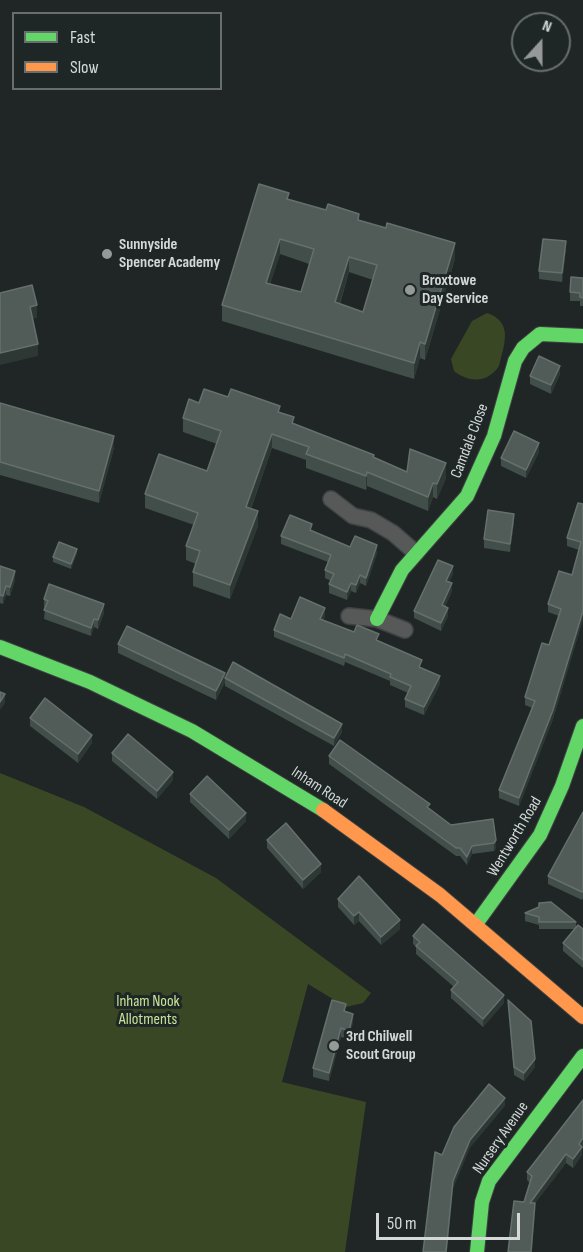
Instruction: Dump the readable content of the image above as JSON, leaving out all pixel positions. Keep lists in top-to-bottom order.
{
  "streets": {
    "street": [
      "Camdale Close",
      "Inham Road",
      "Wentworth Road",
      "Nursery Avenue"
    ]
  },
  "crossings": [
    ["Inham Road", "Wentworth Road"]
  ],
  "parks": ["Inham Nook Allotments"],
  "places": ["Sunnyside Spencer Academy", "Broxtowe Day Service", "3rd Chilwell Scout Group"],
  "legend": ["Fast", "Slow"],
  "scale_bar": "50 m",
  "north": "top"
}
